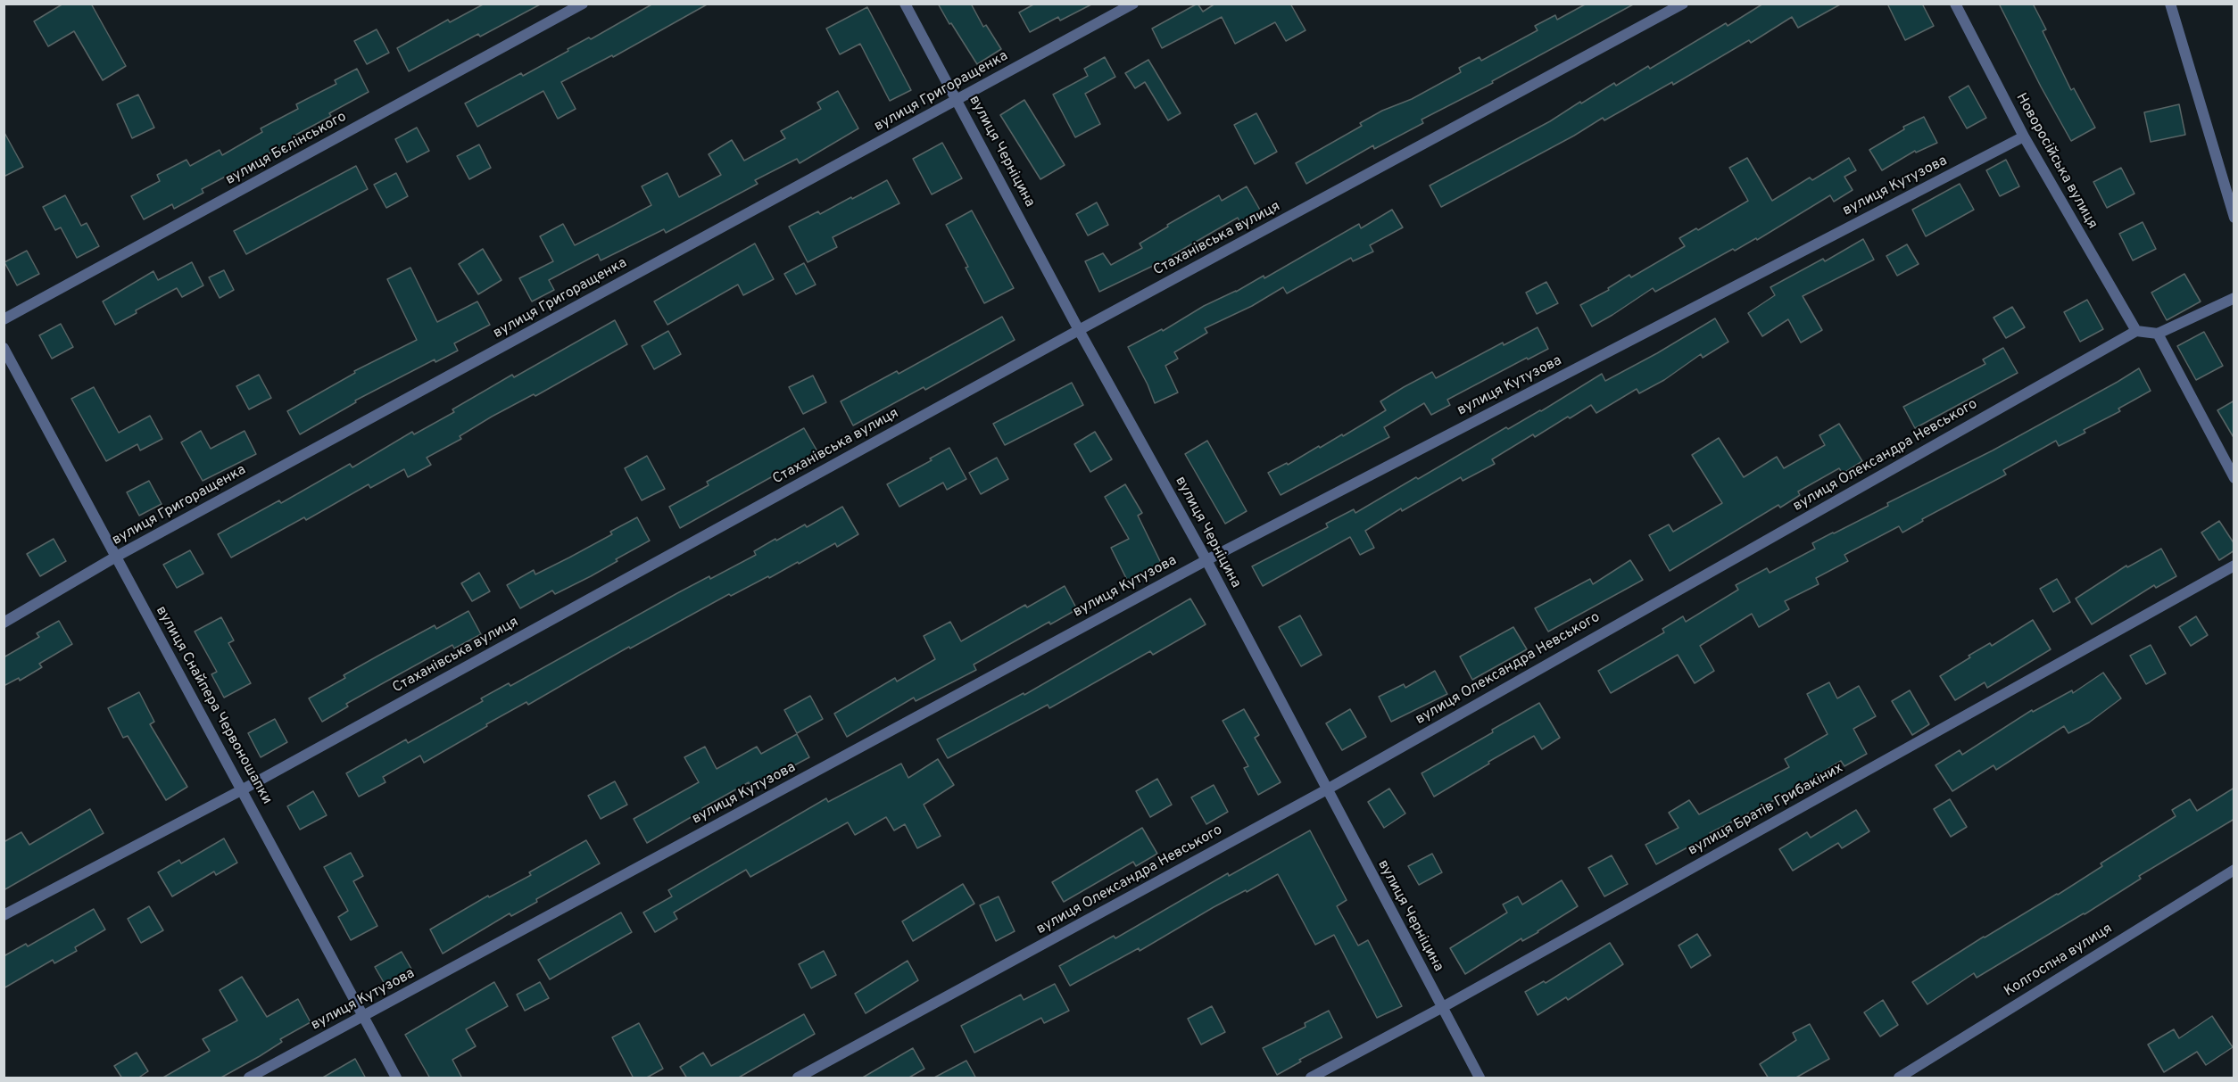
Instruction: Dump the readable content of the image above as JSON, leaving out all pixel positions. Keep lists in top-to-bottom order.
{
  "streets": {
    "street": [
      "вулиця Григоращенка",
      "вулиця Бєлінського",
      "вулиця Черніцина",
      "Новоросійська вулиця",
      "вулиця Кутузова",
      "Стаханівська вулиця",
      "вулиця Олександра Невського",
      "вулиця Снайпера Червоношапки",
      "вулиця Братів Грибакіних",
      "Колгоспна вулиця"
    ]
  },
  "crossings": [
    ["вулиця Григоращенка", "вулиця Черніцина"],
    ["вулиця Григоращенка", "вулиця Снайпера Червоношапки"],
    ["вулиця Черніцина", "вулиця Кутузова"],
    ["вулиця Черніцина", "Стаханівська вулиця"],
    ["вулиця Черніцина", "вулиця Олександра Невського"],
    ["вулиця Черніцина", "вулиця Братів Грибакіних"],
    ["Новоросійська вулиця", "вулиця Кутузова"],
    ["Новоросійська вулиця", "вулиця Олександра Невського"],
    ["вулиця Кутузова", "вулиця Снайпера Червоношапки"],
    ["Стаханівська вулиця", "вулиця Снайпера Червоношапки"]
  ]
}
